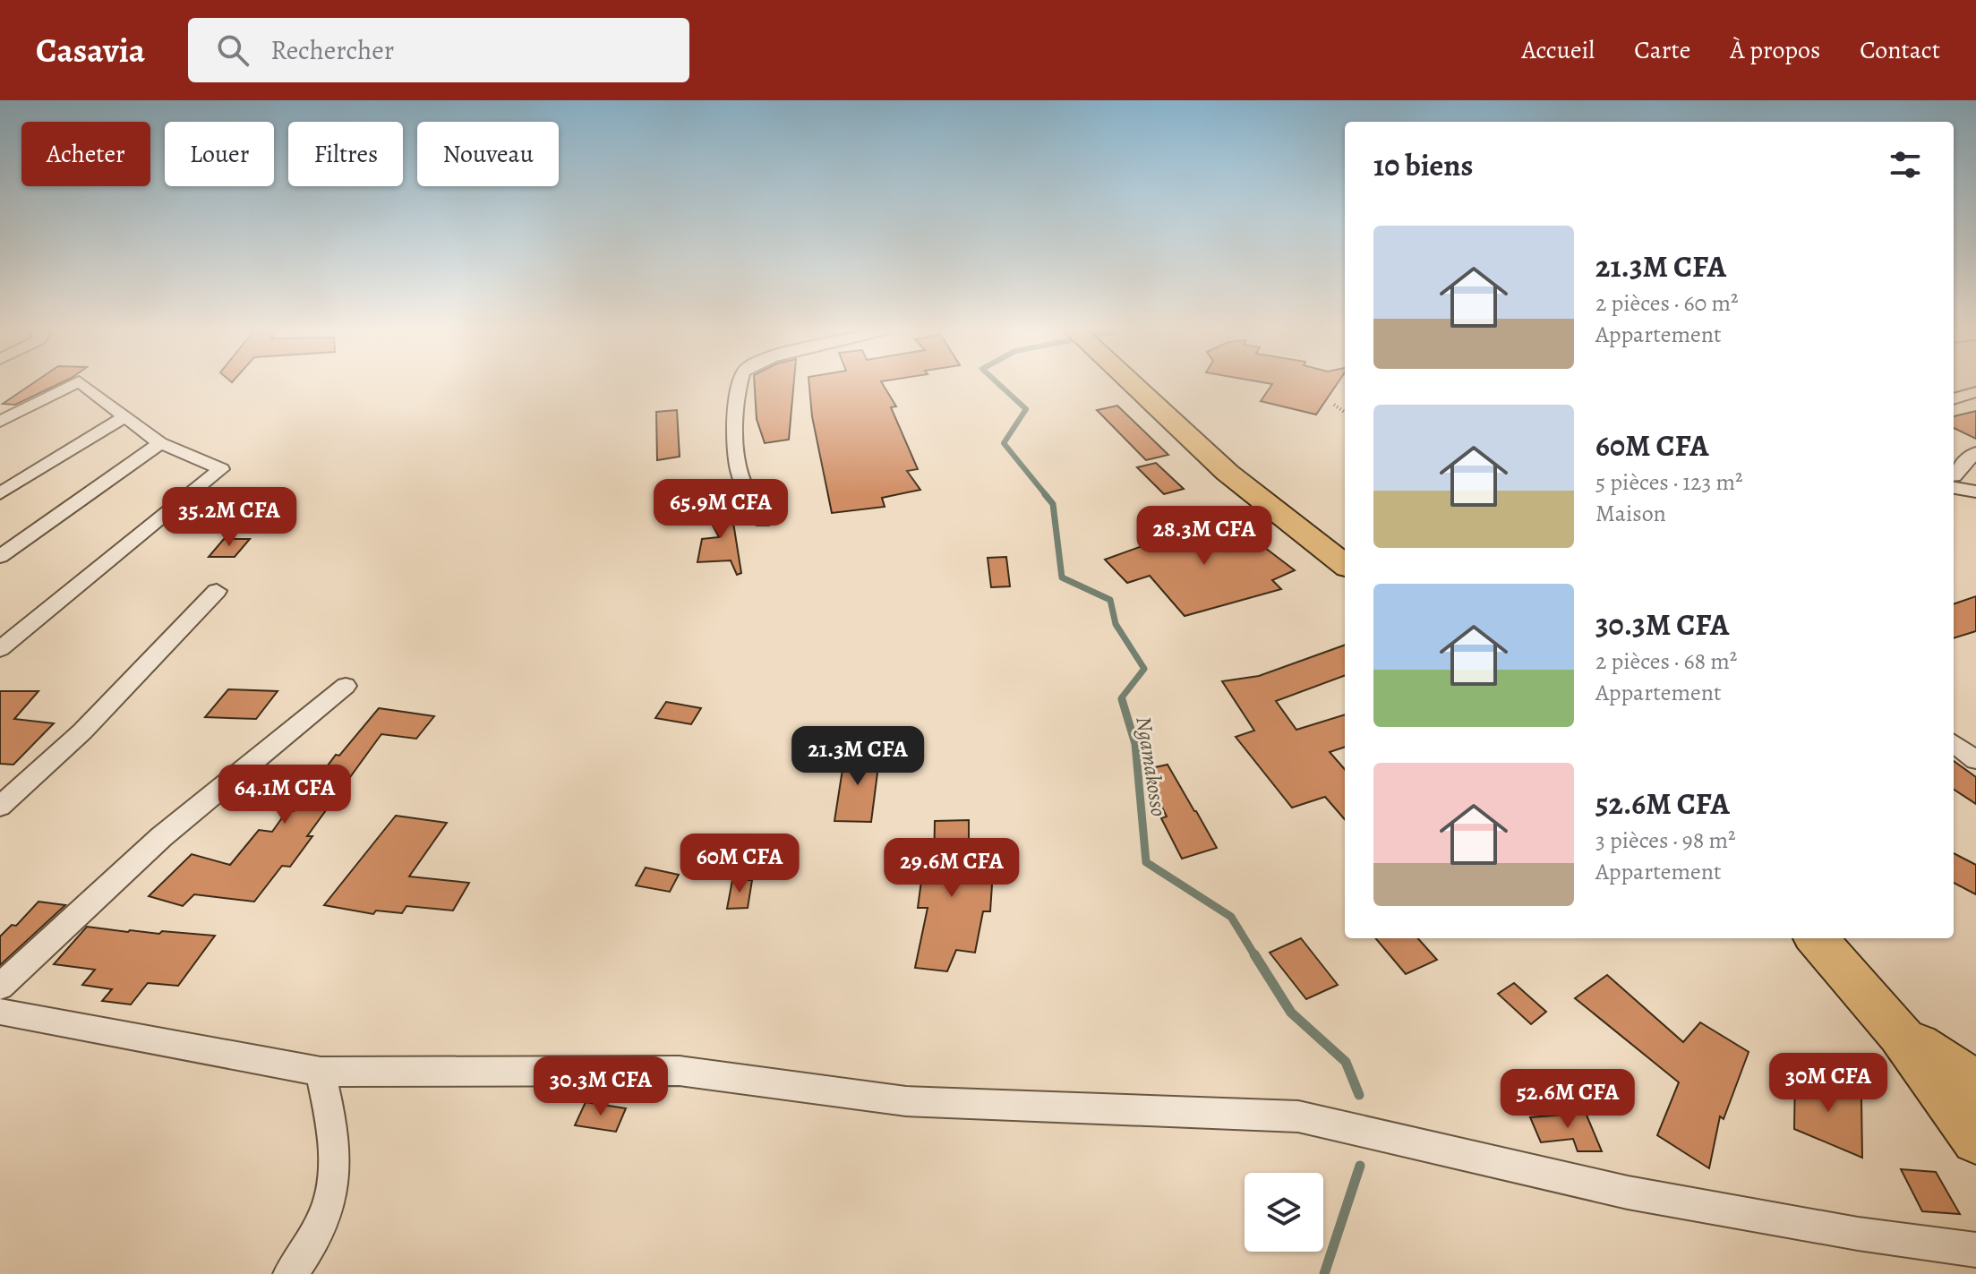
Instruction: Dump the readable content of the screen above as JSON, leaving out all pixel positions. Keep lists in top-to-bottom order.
{
  "water": ["Ngamakosso"],
  "page": {
    "header": "Casavia",
    "search": "Rechercher",
    "nav": [
      "Accueil",
      "Carte",
      "À propos",
      "Contact"
    ],
    "chip": [
      "Acheter",
      "Louer",
      "Filtres",
      "Nouveau"
    ],
    "heading": "10 biens",
    "list": [
      {
        "name": "21.3M CFA",
        "note": "2 pièces · 60 m² · Appartement"
      },
      {
        "name": "60M CFA",
        "note": "5 pièces · 123 m² · Maison"
      },
      {
        "name": "30.3M CFA",
        "note": "2 pièces · 68 m² · Appartement"
      },
      {
        "name": "52.6M CFA",
        "note": "3 pièces · 98 m² · Appartement"
      }
    ],
    "price": [
      "65.9M CFA",
      "35.2M CFA",
      "28.3M CFA",
      "21.3M CFA",
      "64.1M CFA",
      "60M CFA",
      "29.6M CFA",
      "30M CFA",
      "30.3M CFA",
      "52.6M CFA"
    ]
  }
}
